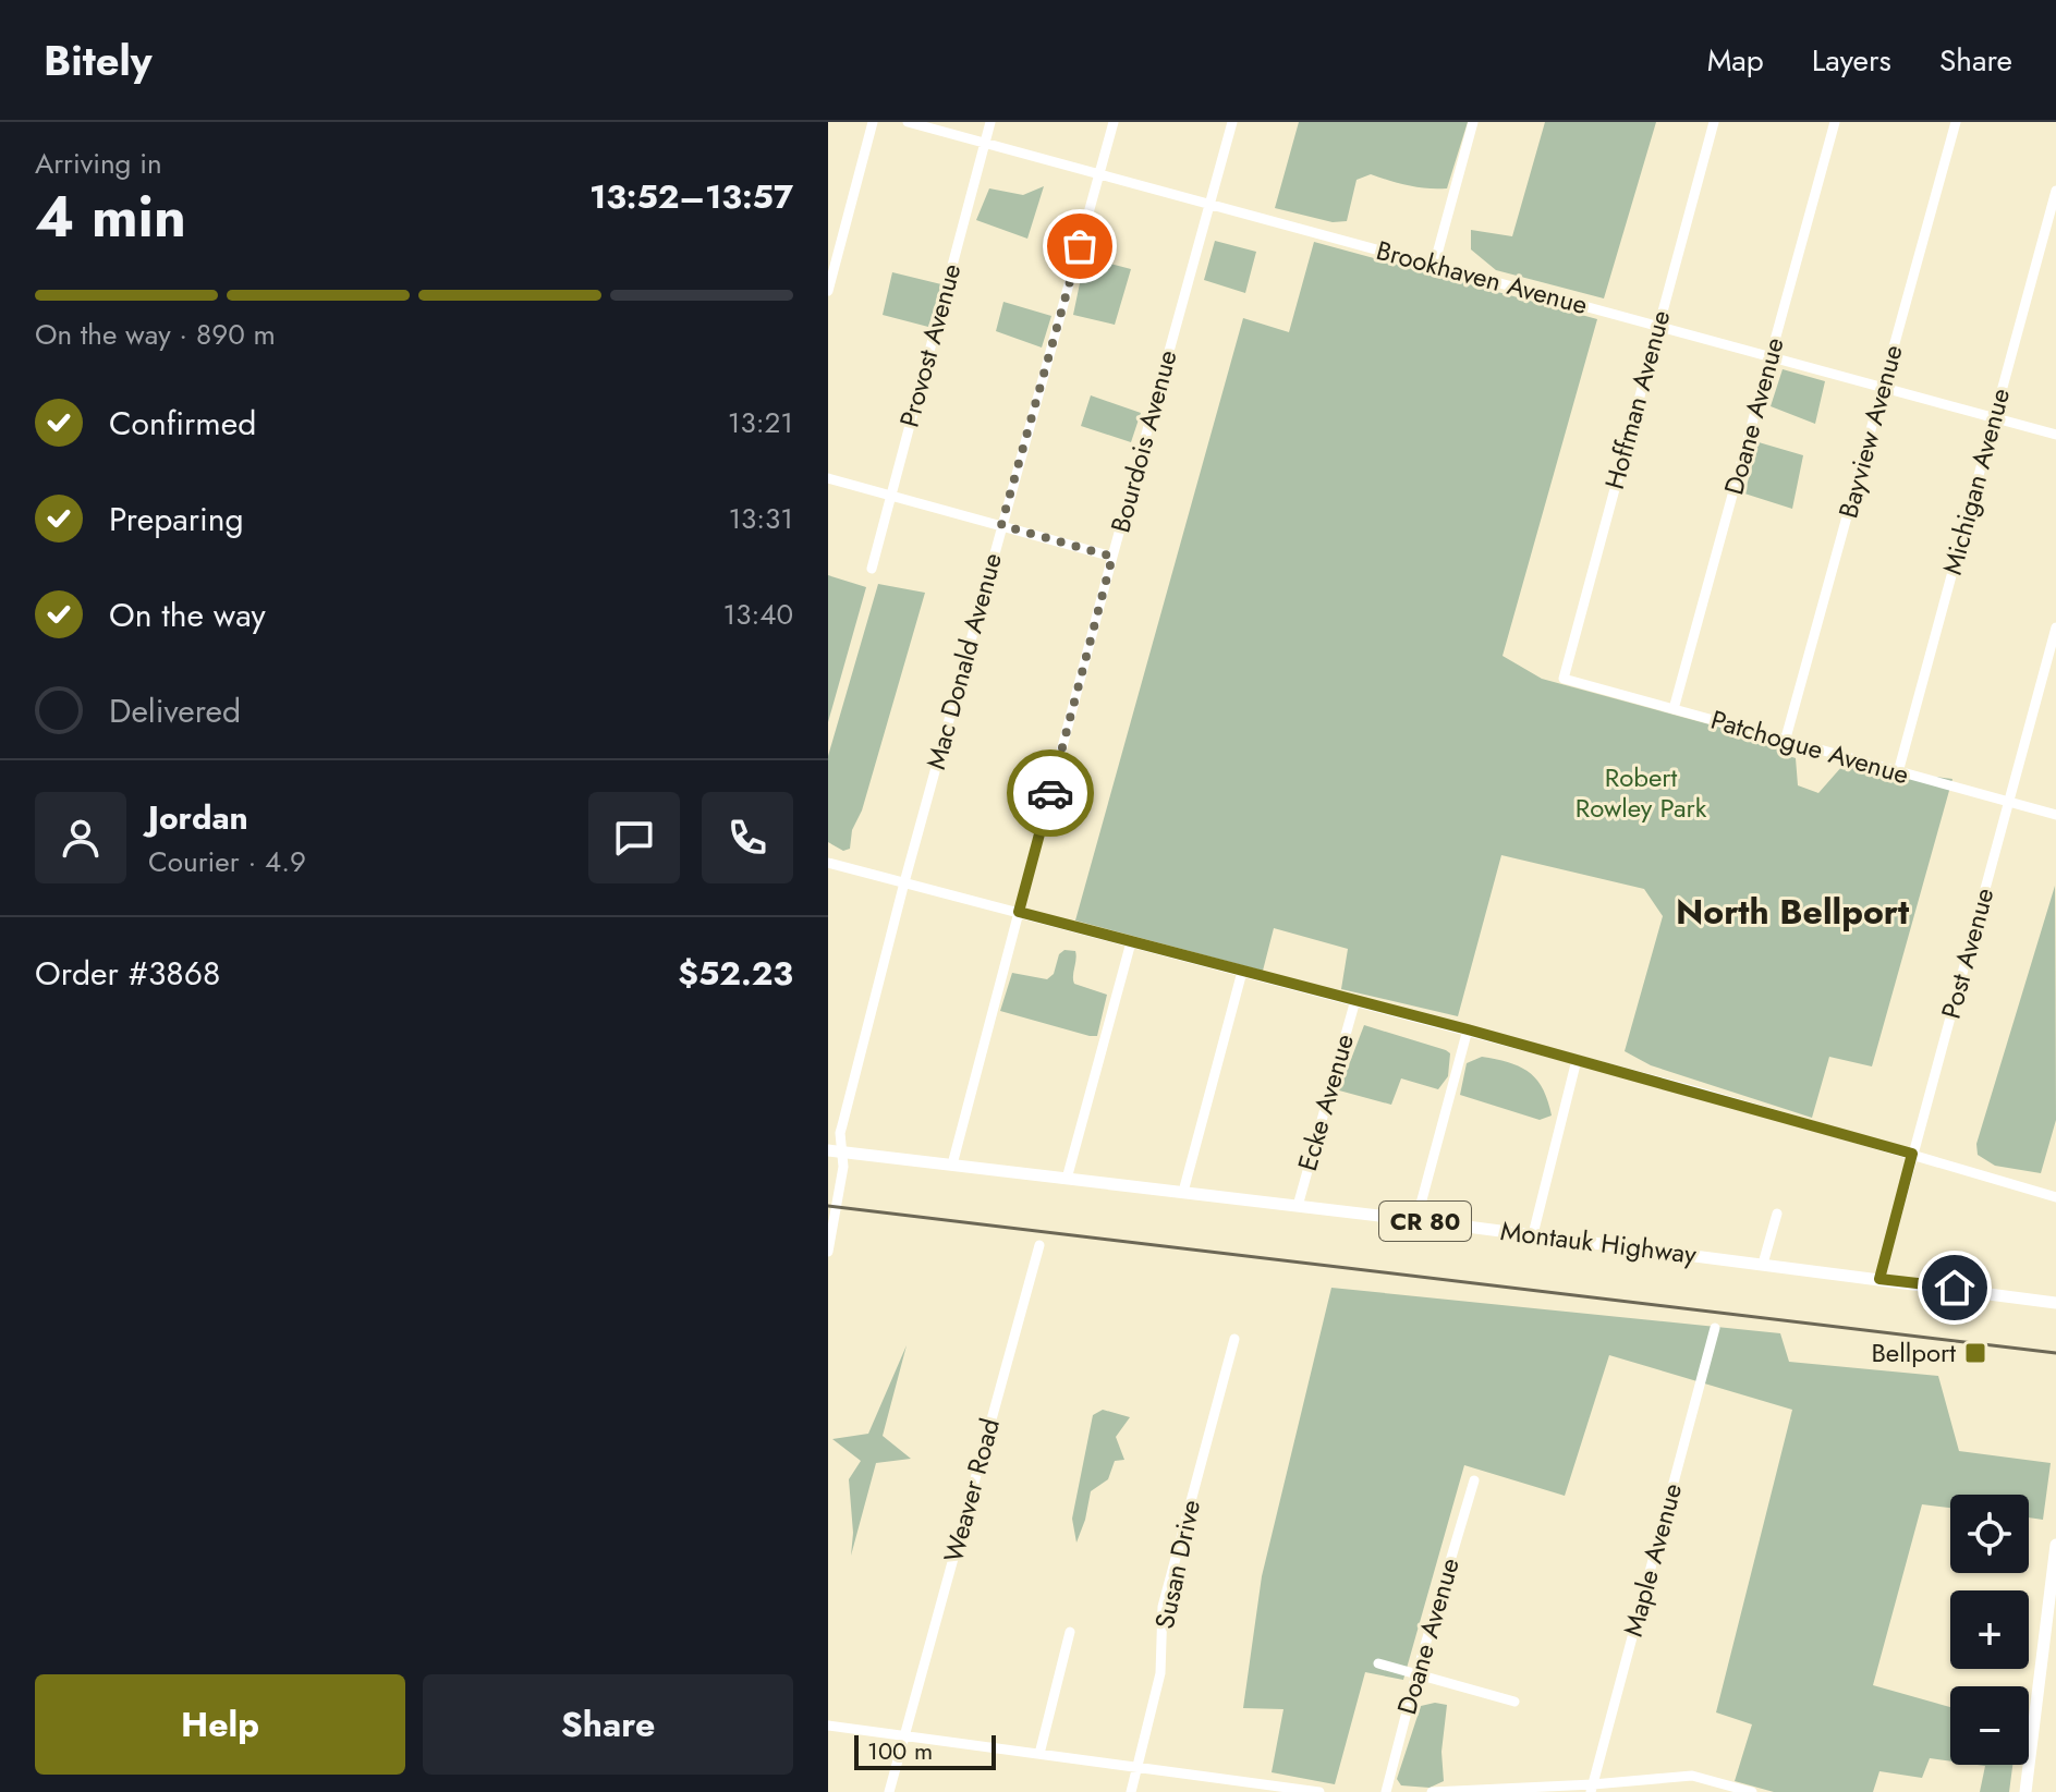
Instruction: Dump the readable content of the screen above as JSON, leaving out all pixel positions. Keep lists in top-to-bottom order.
{
  "streets": {
    "main road": ["CR 80", "Montauk Highway"],
    "street": [
      "Brookhaven Avenue",
      "Provost Avenue",
      "Hoffman Avenue",
      "Doane Avenue",
      "Bayview Avenue",
      "Bourdois Avenue",
      "Michigan Avenue",
      "Mac Donald Avenue",
      "Patchogue Avenue",
      "Post Avenue",
      "Ecke Avenue",
      "Weaver Road",
      "Maple Avenue",
      "Susan Drive"
    ]
  },
  "crossings": [
    ["Brookhaven Avenue", "Provost Avenue"],
    ["Brookhaven Avenue", "Hoffman Avenue"],
    ["Brookhaven Avenue", "Doane Avenue"],
    ["Brookhaven Avenue", "Bayview Avenue"],
    ["Brookhaven Avenue", "Bourdois Avenue"],
    ["Brookhaven Avenue", "Michigan Avenue"],
    ["Brookhaven Avenue", "Mac Donald Avenue"],
    ["Hoffman Avenue", "Patchogue Avenue"],
    ["Doane Avenue", "Patchogue Avenue"],
    ["Bayview Avenue", "Patchogue Avenue"],
    ["Bourdois Avenue", "Montauk Highway"],
    ["Michigan Avenue", "Patchogue Avenue"],
    ["Mac Donald Avenue", "Montauk Highway"],
    ["Patchogue Avenue", "Post Avenue"],
    ["Post Avenue", "Montauk Highway"],
    ["Ecke Avenue", "Montauk Highway"]
  ],
  "districts": ["North Bellport"],
  "parks": ["Robert Rowley Park"],
  "places": {
    "transit": ["Bellport"]
  },
  "scale_bar": "100 m",
  "page": {
    "header": "Bitely",
    "nav": ["Map", "Layers", "Share"],
    "heading": ["4 min", "Arriving in", "13:52–13:57"],
    "panel": [
      "Jordan",
      "Courier · 4.9",
      "Order #3868",
      "$52.23"
    ],
    "bar": "On the way · 890 m",
    "list": [
      ["Confirmed", "13:21"],
      ["Preparing", "13:31"],
      ["On the way", "13:40"],
      "Delivered"
    ],
    "map_buttons": ["+", "−"],
    "buttons": ["Help", "Share"],
    "scale": "100 m"
  }
}
